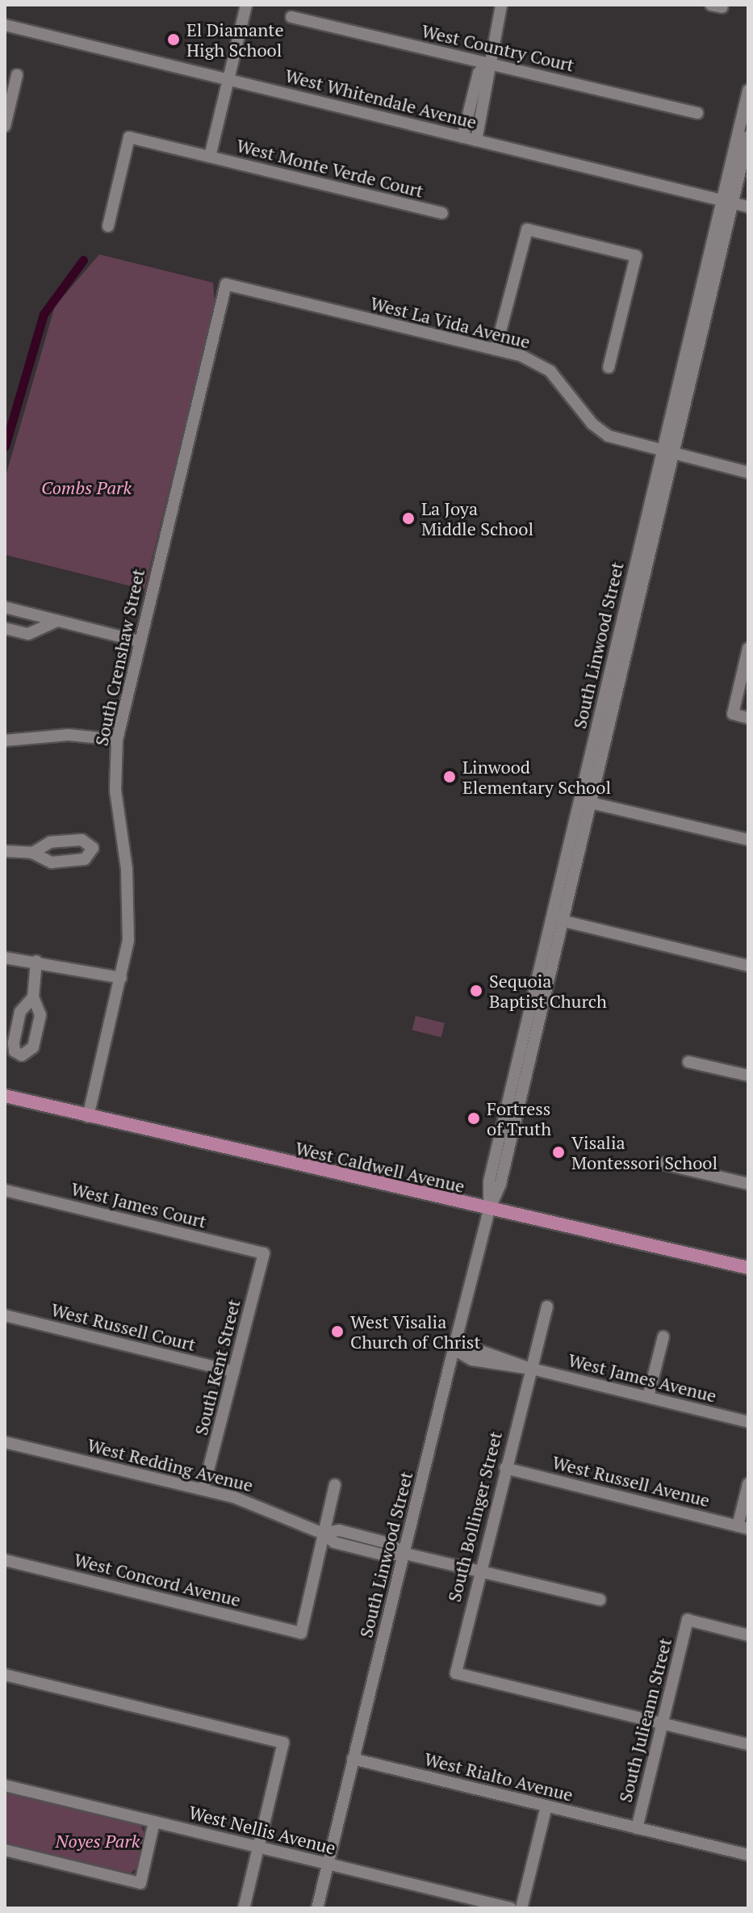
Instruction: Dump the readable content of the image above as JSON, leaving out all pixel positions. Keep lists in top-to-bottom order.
{
  "streets": {
    "main road": ["West Caldwell Avenue"],
    "street": [
      "West Country Court",
      "West Whitendale Avenue",
      "West Monte Verde Court",
      "West La Vida Avenue",
      "South Linwood Street",
      "South Crenshaw Street",
      "West James Court",
      "West Russell Court",
      "South Kent Street",
      "West James Avenue",
      "West Redding Avenue",
      "West Russell Avenue",
      "South Bollinger Street",
      "West Concord Avenue",
      "South Julieann Street",
      "West Rialto Avenue",
      "West Nellis Avenue"
    ]
  },
  "crossings": [
    ["West Whitendale Avenue", "South Linwood Street"],
    ["West La Vida Avenue", "South Linwood Street"],
    ["West La Vida Avenue", "South Crenshaw Street"],
    ["South Linwood Street", "West Caldwell Avenue"],
    ["South Linwood Street", "West James Avenue"],
    ["South Linwood Street", "West Redding Avenue"],
    ["South Linwood Street", "West Rialto Avenue"],
    ["South Linwood Street", "West Nellis Avenue"],
    ["South Crenshaw Street", "West Caldwell Avenue"],
    ["West James Court", "South Kent Street"],
    ["West Russell Court", "South Kent Street"],
    ["South Kent Street", "West Redding Avenue"],
    ["West James Avenue", "South Bollinger Street"],
    ["West Redding Avenue", "South Bollinger Street"],
    ["West Redding Avenue", "West Concord Avenue"],
    ["West Russell Avenue", "South Bollinger Street"],
    ["South Bollinger Street", "South Julieann Street"],
    ["South Julieann Street", "West Rialto Avenue"]
  ],
  "parks": ["Combs Park", "Noyes Park"],
  "places": [
    "El Diamante High School",
    "La Joya Middle School",
    "Linwood Elementary School",
    "Sequoia Baptist Church",
    "Fortress of Truth",
    "Visalia Montessori School",
    "West Visalia Church of Christ"
  ]
}
